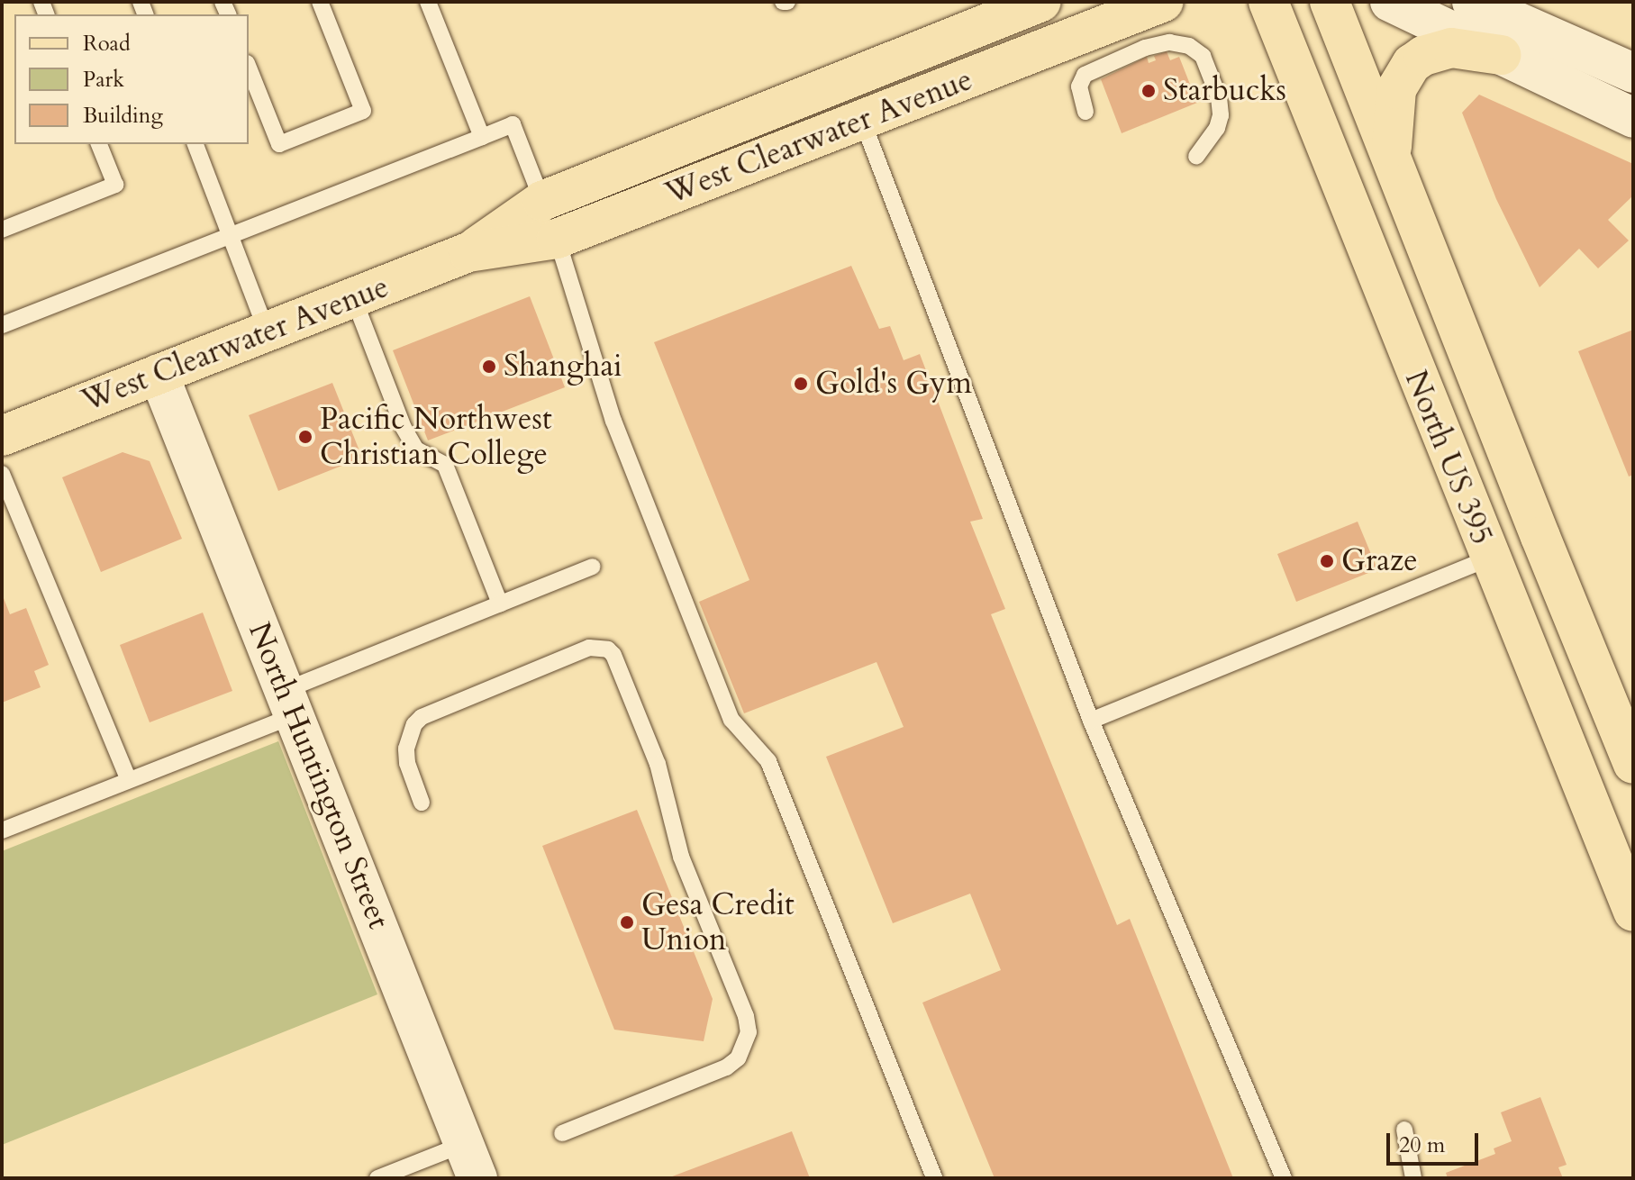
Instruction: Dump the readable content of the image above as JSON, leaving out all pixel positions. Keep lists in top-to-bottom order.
{
  "streets": {
    "main road": ["West Clearwater Avenue", "North US 395"],
    "street": ["North Huntington Street"]
  },
  "crossings": [
    ["West Clearwater Avenue", "North Huntington Street"]
  ],
  "places": [
    "Starbucks",
    "Shanghai",
    "Gold's Gym",
    "Pacific Northwest Christian College",
    "Graze",
    "Gesa Credit Union"
  ],
  "legend": ["Road", "Park", "Building"],
  "scale_bar": "20 m"
}
